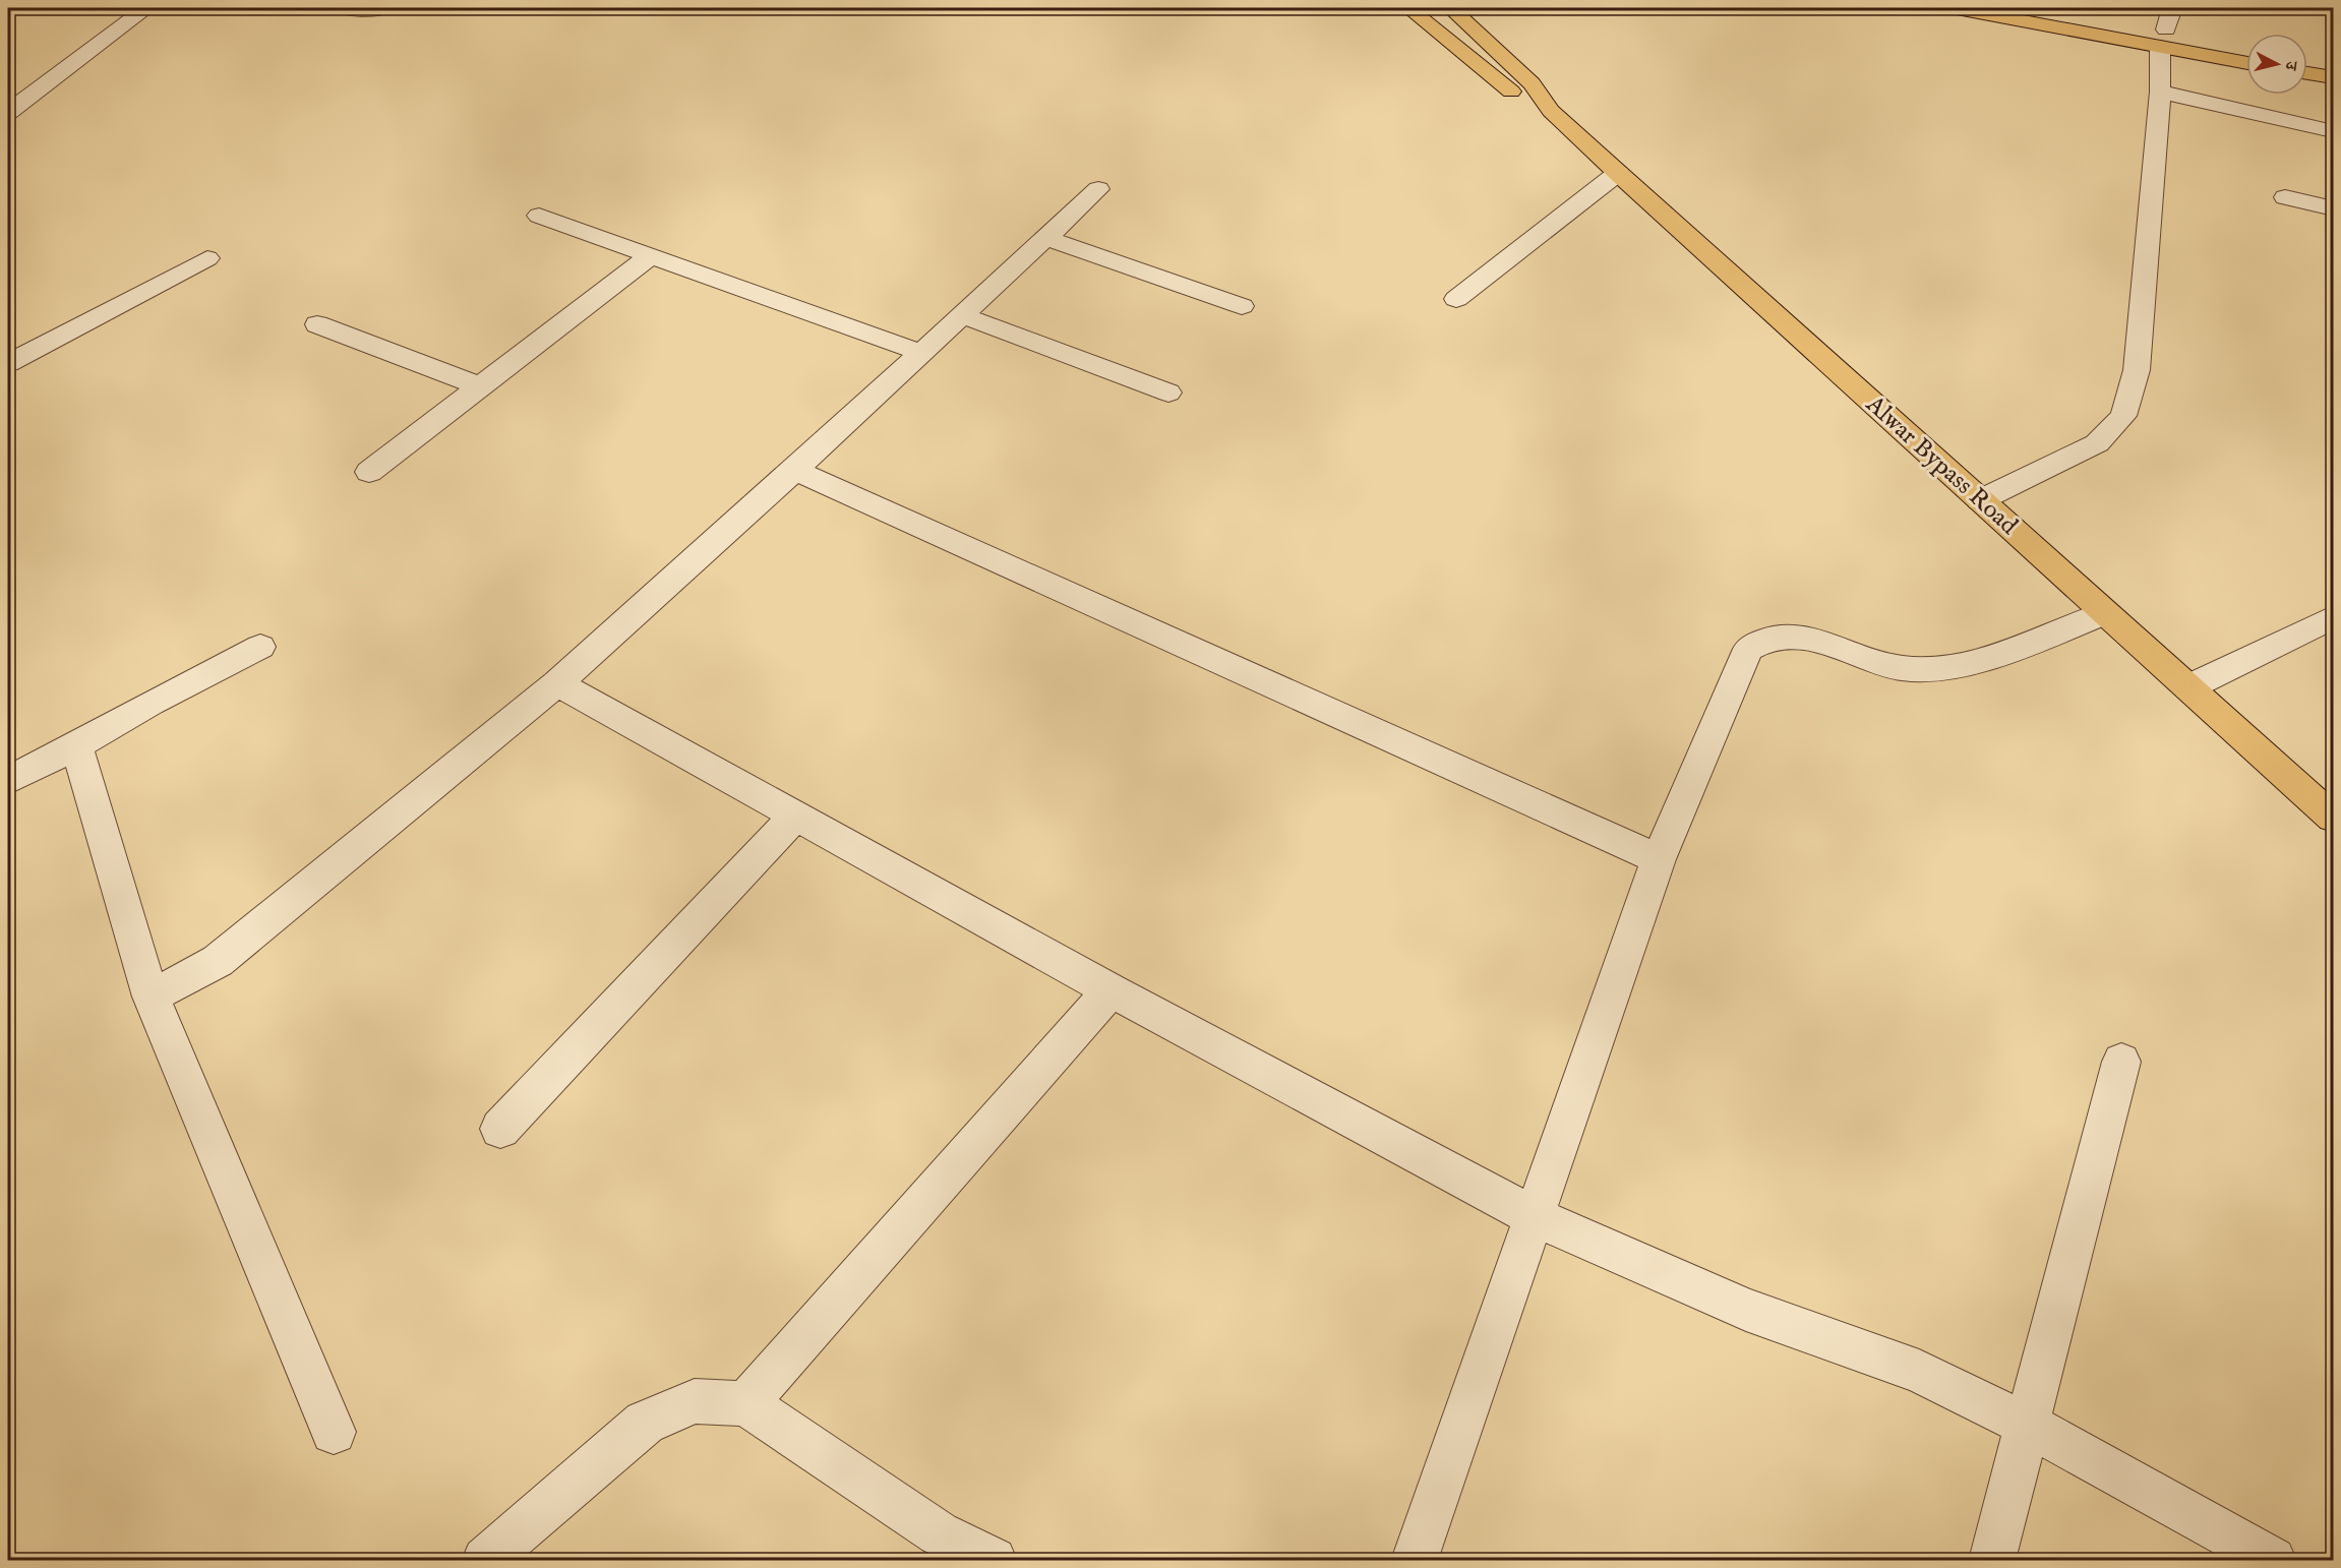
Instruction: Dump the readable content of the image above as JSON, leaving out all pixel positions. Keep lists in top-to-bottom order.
{
  "streets": {
    "highway": ["Alwar Bypass Road"]
  },
  "north": "right"
}
